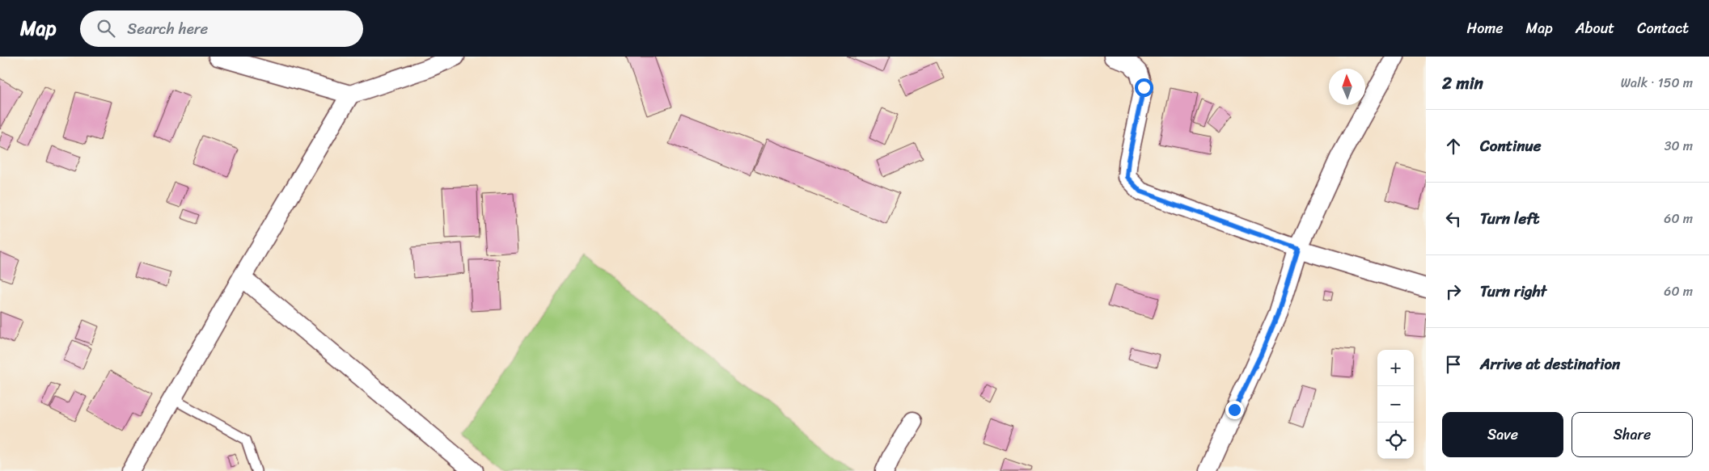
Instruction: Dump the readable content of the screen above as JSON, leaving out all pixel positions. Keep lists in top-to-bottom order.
{
  "north": "top",
  "page": {
    "header": "Map",
    "search": "Search here",
    "nav": [
      "Home",
      "Map",
      "About",
      "Contact"
    ],
    "heading": ["2 min", "Walk · 150 m"],
    "list": [
      ["Continue", "30 m"],
      ["Turn left", "60 m"],
      ["Turn right", "60 m"],
      "Arrive at destination"
    ],
    "map_buttons": ["+", "−"],
    "buttons": ["Save", "Share"]
  }
}
